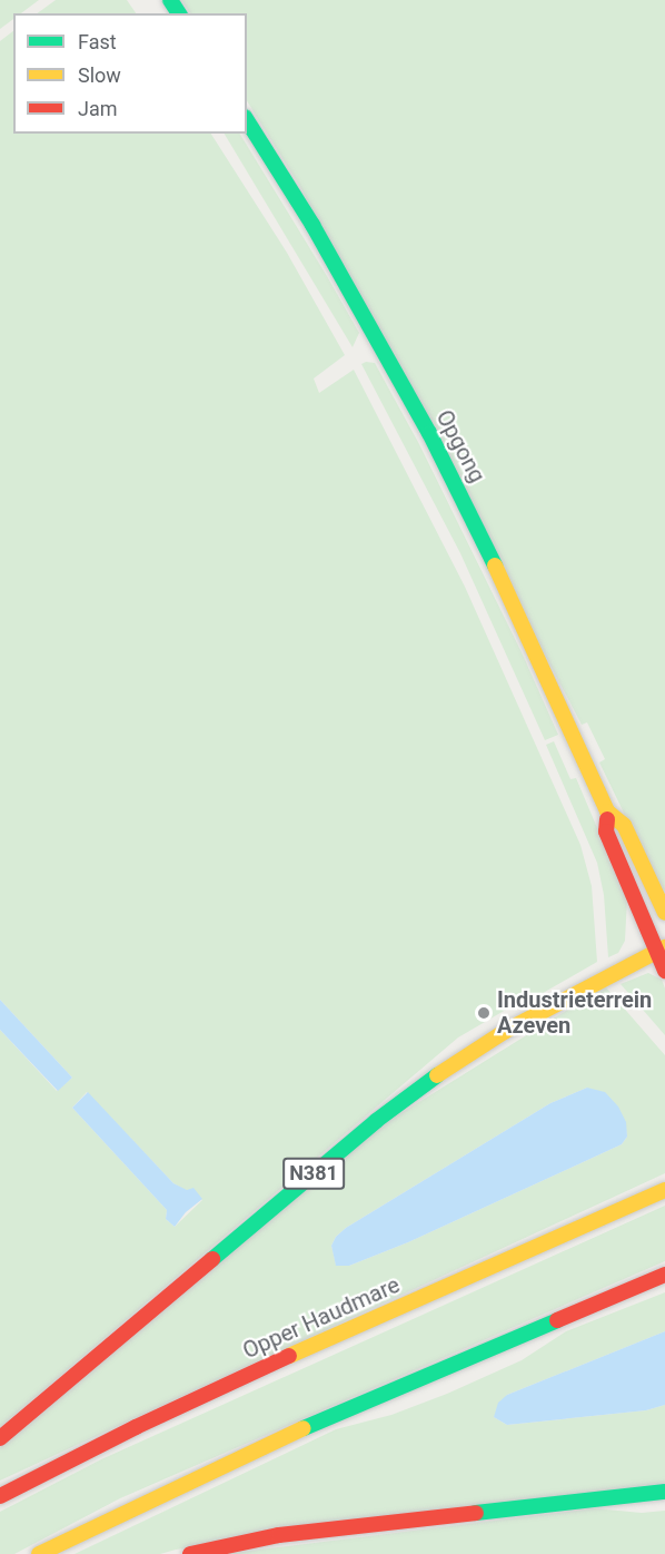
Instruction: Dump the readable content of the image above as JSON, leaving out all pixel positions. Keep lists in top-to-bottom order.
{
  "streets": {
    "main road": ["Opgong", "N381", "Opper Haudmare"]
  },
  "crossings": [
    ["Opgong", "N381"]
  ],
  "places": ["Industrieterrein Azeven"],
  "legend": ["Fast", "Slow", "Jam"]
}
